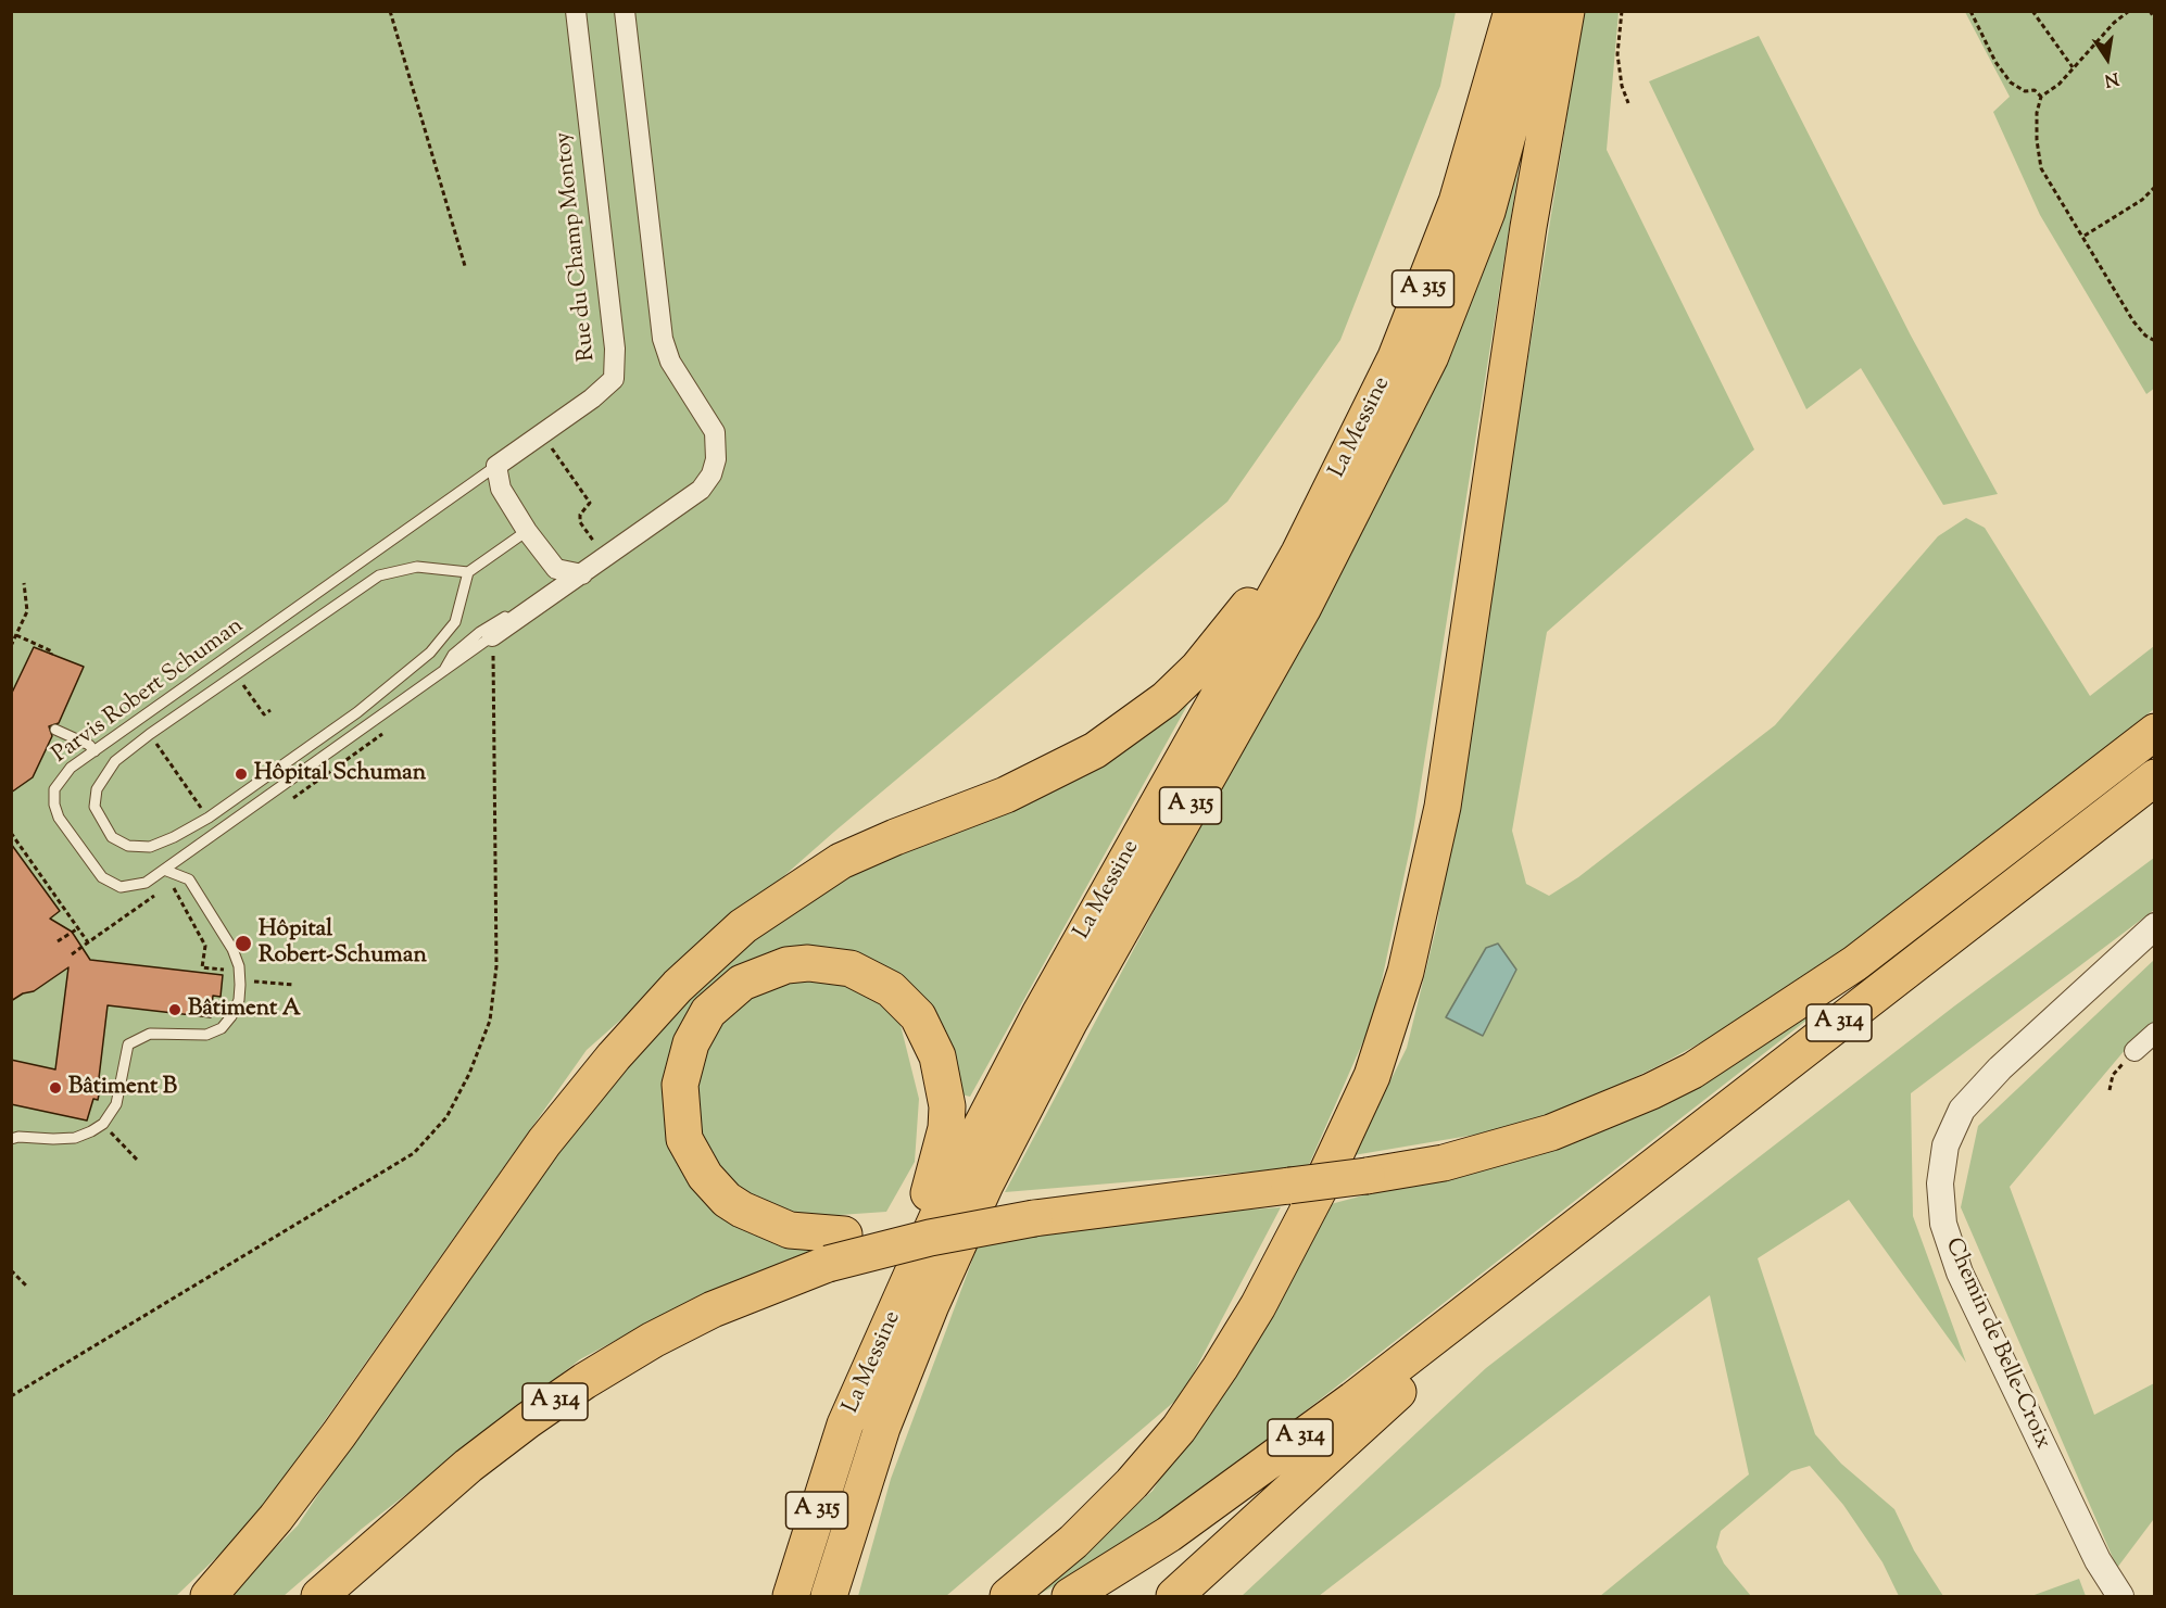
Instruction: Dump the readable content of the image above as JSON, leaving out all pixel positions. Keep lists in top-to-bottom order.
{
  "streets": {
    "highway": ["A 315", "La Messine", "A 314"],
    "street": ["Rue du Champ Montoy", "Chemin de Belle-Croix"],
    "lane": ["Parvis Robert Schuman"]
  },
  "crossings": [
    ["Rue du Champ Montoy", "Parvis Robert Schuman"]
  ],
  "places": [
    "Hôpital Schuman",
    "Hôpital Robert-Schuman",
    "Bâtiment A",
    "Bâtiment B"
  ],
  "north": "bottom"
}
